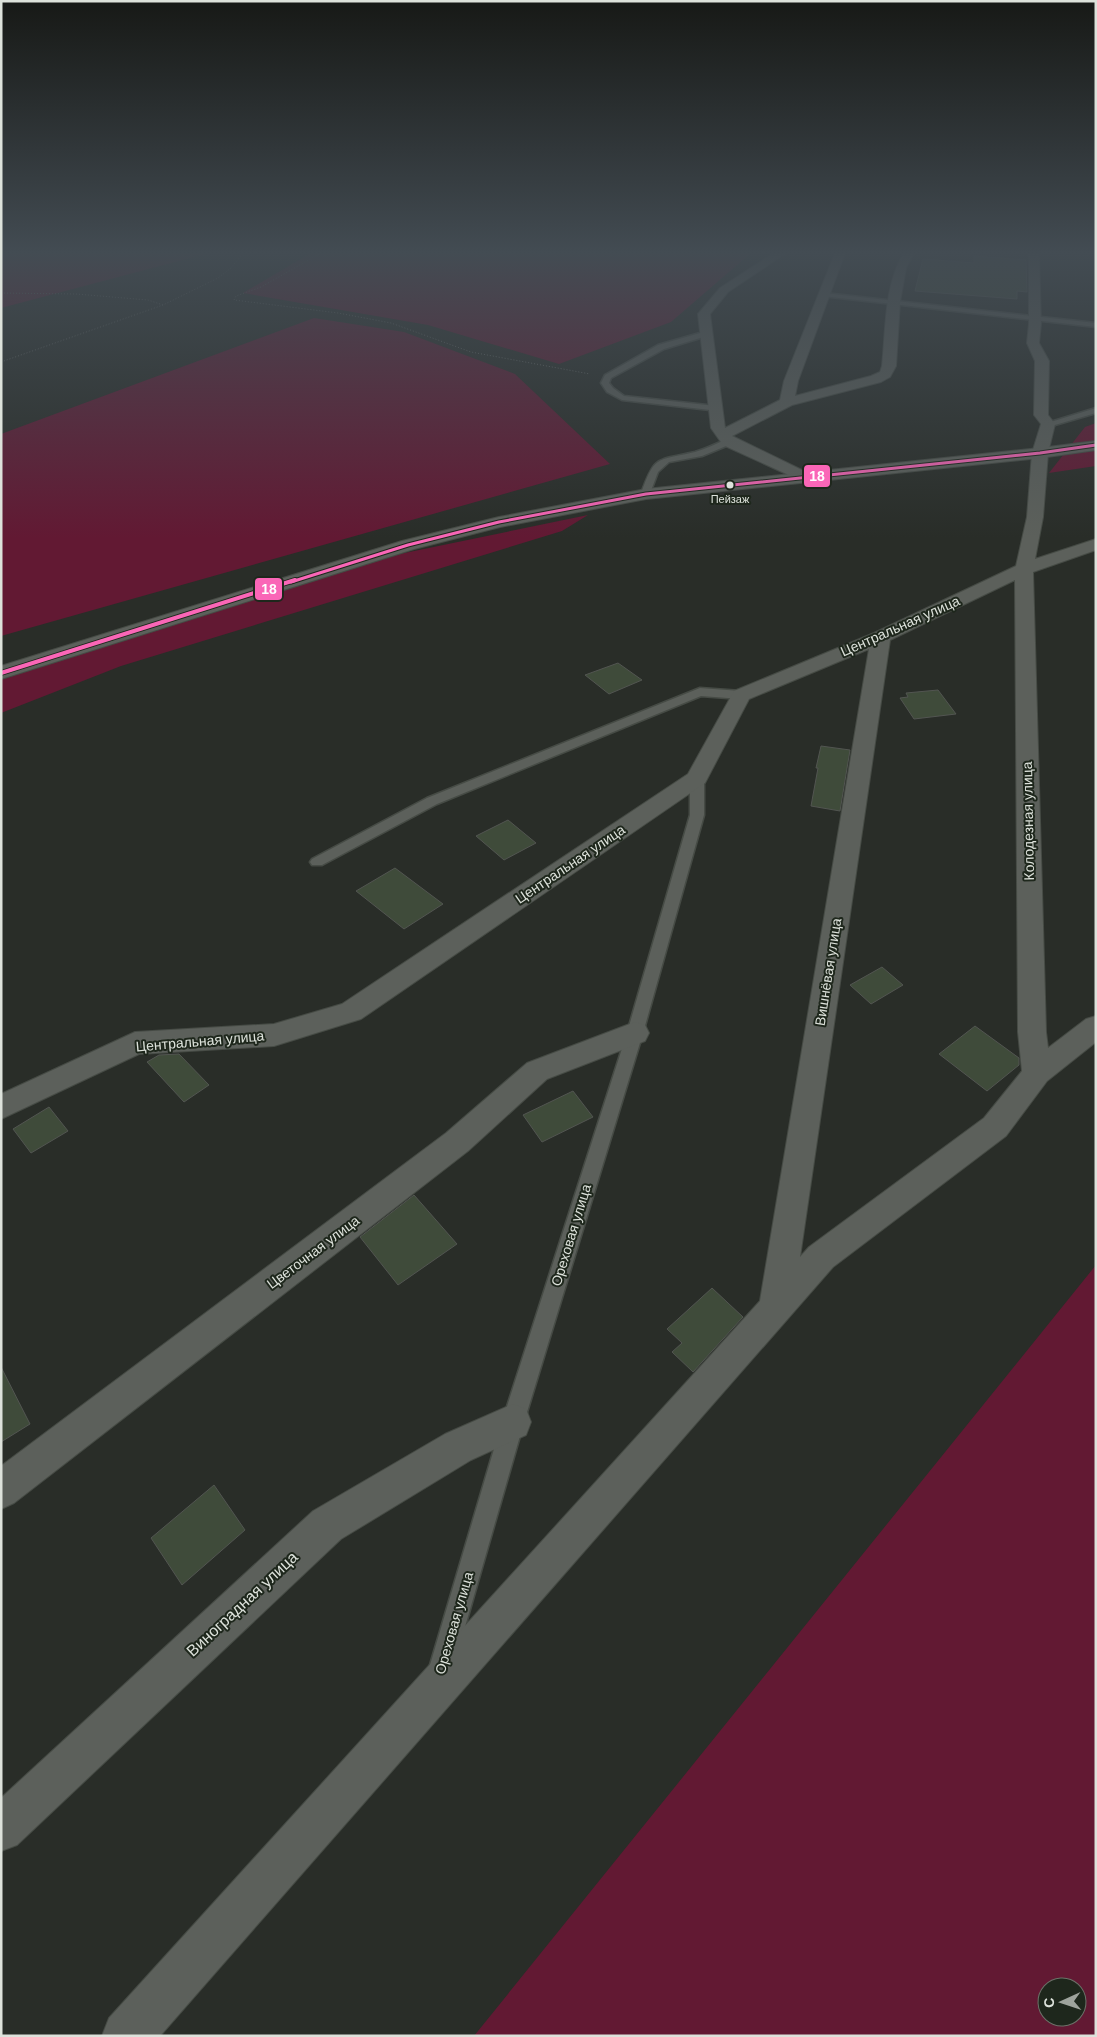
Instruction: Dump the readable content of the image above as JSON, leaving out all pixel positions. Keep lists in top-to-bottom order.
{
  "streets": {
    "street": [
      "Центральная улица",
      "Колодезная улица",
      "Вишнёвая улица",
      "Цветочная улица",
      "Виноградная улица"
    ],
    "lane": ["Ореховая улица"]
  },
  "crossings": [
    ["Центральная улица", "Колодезная улица"],
    ["Центральная улица", "Вишнёвая улица"],
    ["Центральная улица", "Ореховая улица"],
    ["Ореховая улица", "Цветочная улица"],
    ["Ореховая улица", "Виноградная улица"]
  ],
  "places": ["Пейзаж"],
  "lines": ["transit line 18"],
  "north": "left"
}
